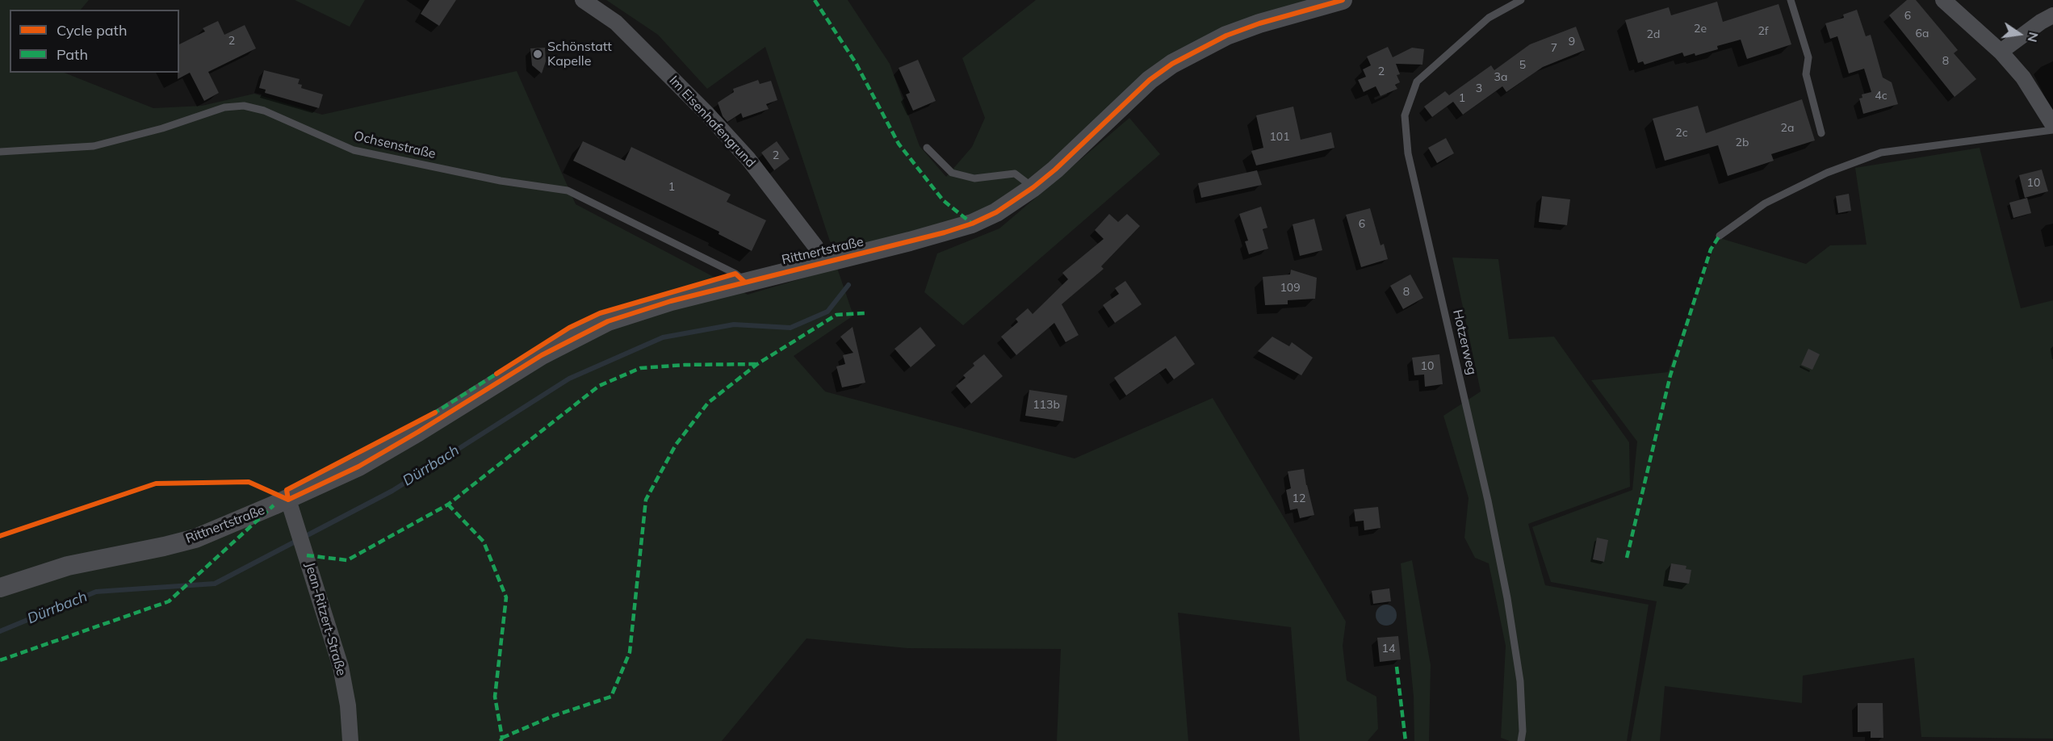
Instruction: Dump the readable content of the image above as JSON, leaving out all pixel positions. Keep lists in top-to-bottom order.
{
  "streets": {
    "street": ["Im Eisenhafengrund", "Rittnertstraße", "Jean-Ritzert-Straße"],
    "lane": ["Ochsenstraße", "Hotzerweg"]
  },
  "crossings": [
    ["Im Eisenhafengrund", "Rittnertstraße"],
    ["Ochsenstraße", "Rittnertstraße"],
    ["Rittnertstraße", "Jean-Ritzert-Straße"]
  ],
  "water": ["Dürrbach"],
  "places": ["Schönstatt Kapelle"],
  "house_numbers": [
    "6",
    "2e",
    "2f",
    "6a",
    "2d",
    "2",
    "9",
    "7",
    "8",
    "5",
    "2",
    "3a",
    "3",
    "4c",
    "1",
    "2a",
    "2c",
    "101",
    "2b",
    "2",
    "10",
    "1",
    "6",
    "109",
    "8",
    "10",
    "113b",
    "12",
    "14"
  ],
  "legend": ["Cycle path", "Path"],
  "north": "right"
}
